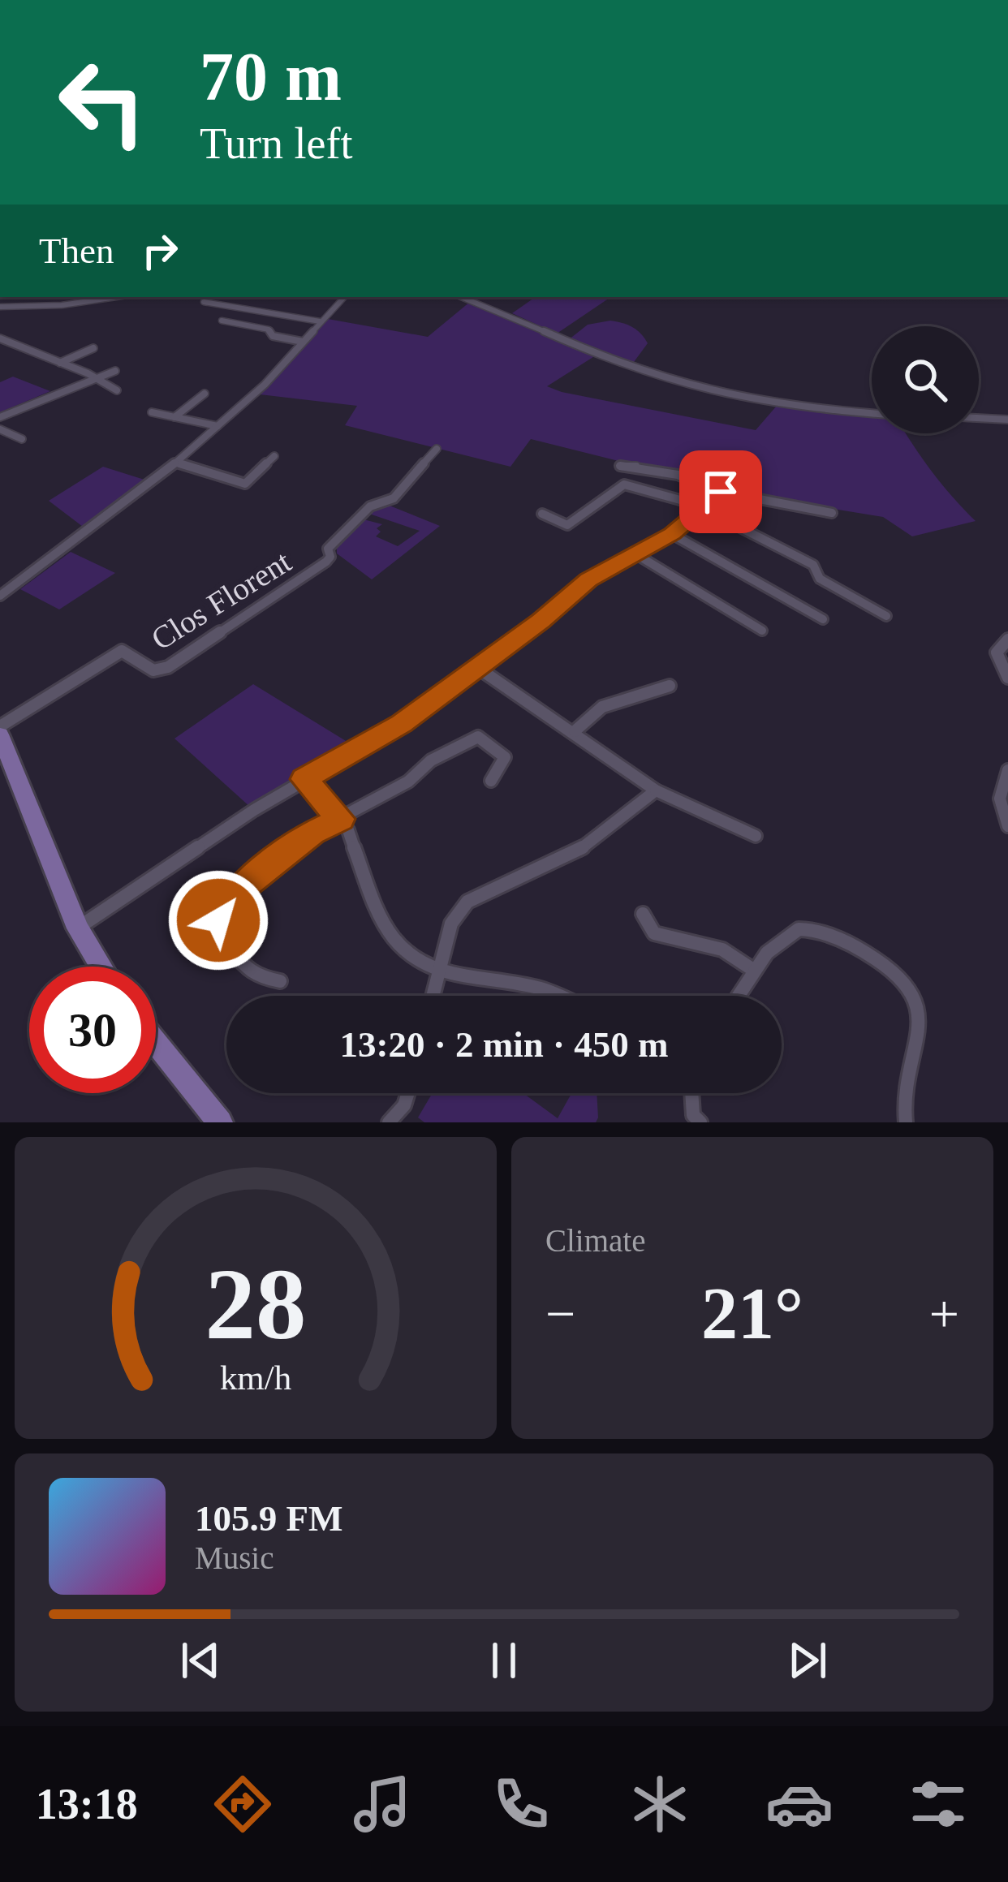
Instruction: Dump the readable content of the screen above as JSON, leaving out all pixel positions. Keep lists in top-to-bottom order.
{
  "streets": {
    "street": ["Clos Florent"]
  },
  "page": {
    "turn": ["70 m", "Turn left"],
    "then": "Then",
    "limit": "30",
    "trip": "13:20 · 2 min · 450 m",
    "tile": "Climate",
    "heat": ["−", "21°", "+"],
    "song": ["105.9 FM", "Music"],
    "tabs": "13:18",
    "gauge": ["28", "km/h"]
  }
}
